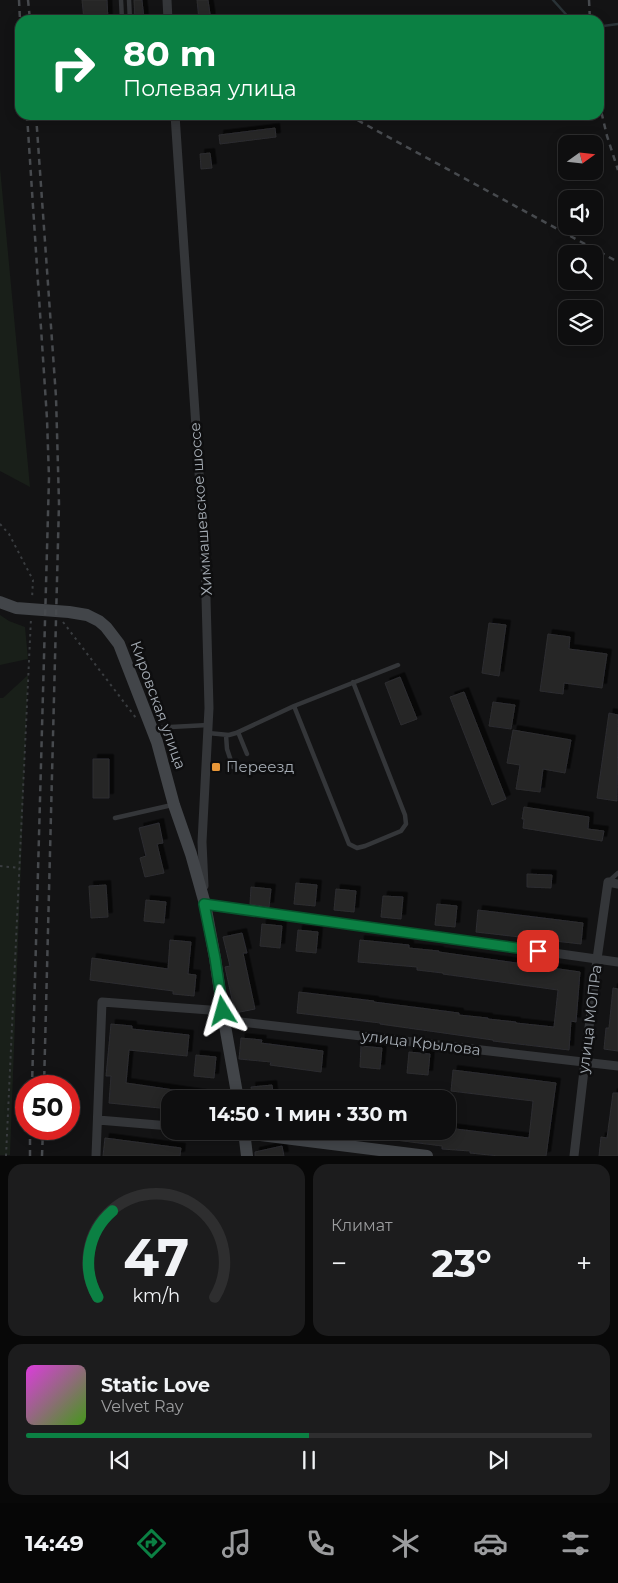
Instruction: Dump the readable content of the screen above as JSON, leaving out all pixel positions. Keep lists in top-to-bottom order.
{
  "streets": {
    "main road": ["Кировская улица"],
    "street": ["Химмашевское шоссе", "улица МОПРа", "улица Крылова"]
  },
  "crossings": [
    ["Химмашевское шоссе", "Кировская улица"],
    ["Кировская улица", "улица Крылова"],
    ["улица МОПРа", "улица Крылова"]
  ],
  "places": {
    "transit": ["Переезд"]
  },
  "north": "right",
  "page": {
    "turn": ["80 m", "Полевая улица"],
    "limit": "50",
    "trip": "14:50 · 1 мин · 330 m",
    "tile": "Климат",
    "heat": ["−", "23°", "+"],
    "song": ["Static Love", "Velvet Ray"],
    "tabs": "14:49",
    "gauge": ["47", "km/h"]
  }
}
